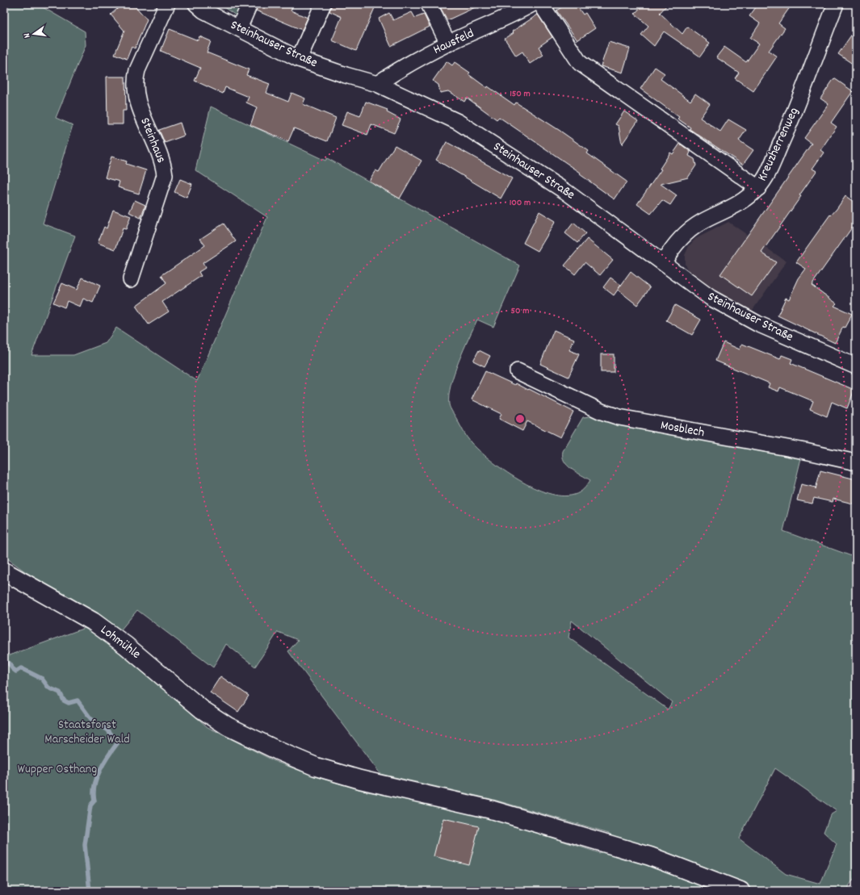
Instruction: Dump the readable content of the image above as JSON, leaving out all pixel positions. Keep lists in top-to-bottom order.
{
  "streets": {
    "main road": ["Lohmühle"],
    "street": [
      "Hausfeld",
      "Steinhauser Straße",
      "Steinhaus",
      "Kreuzherrenweg",
      "Mosblech"
    ]
  },
  "crossings": [
    ["Hausfeld", "Steinhauser Straße"],
    ["Steinhauser Straße", "Kreuzherrenweg"]
  ],
  "parks": ["Staatsforst Marscheider Wald", "Wupper Osthang"],
  "north": "left",
  "rings": ["150 m", "100 m", "50 m"]
}
